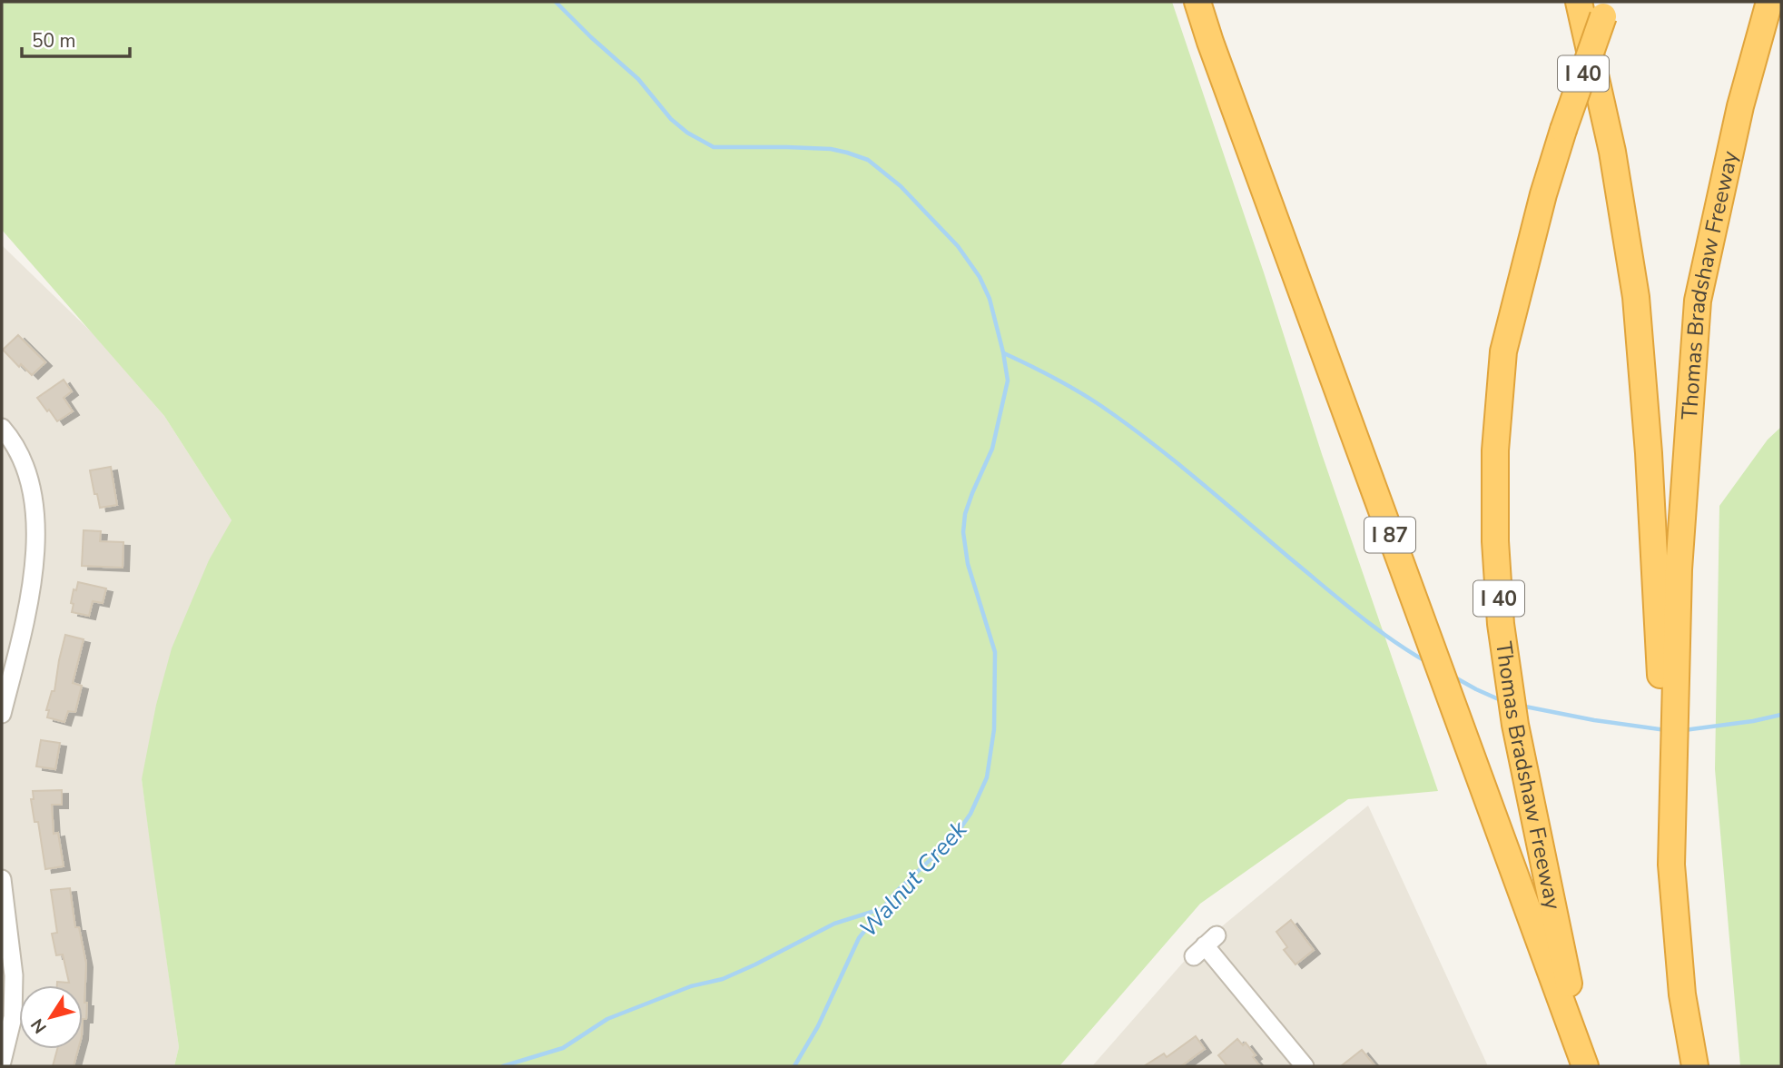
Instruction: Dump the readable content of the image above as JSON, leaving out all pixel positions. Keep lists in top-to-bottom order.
{
  "streets": {
    "highway": ["I 40", "Thomas Bradshaw Freeway", "I 87"]
  },
  "crossings": [
    ["Thomas Bradshaw Freeway", "I 87"]
  ],
  "water": ["Walnut Creek"],
  "scale_bar": "50 m",
  "north": "bottom left"
}
